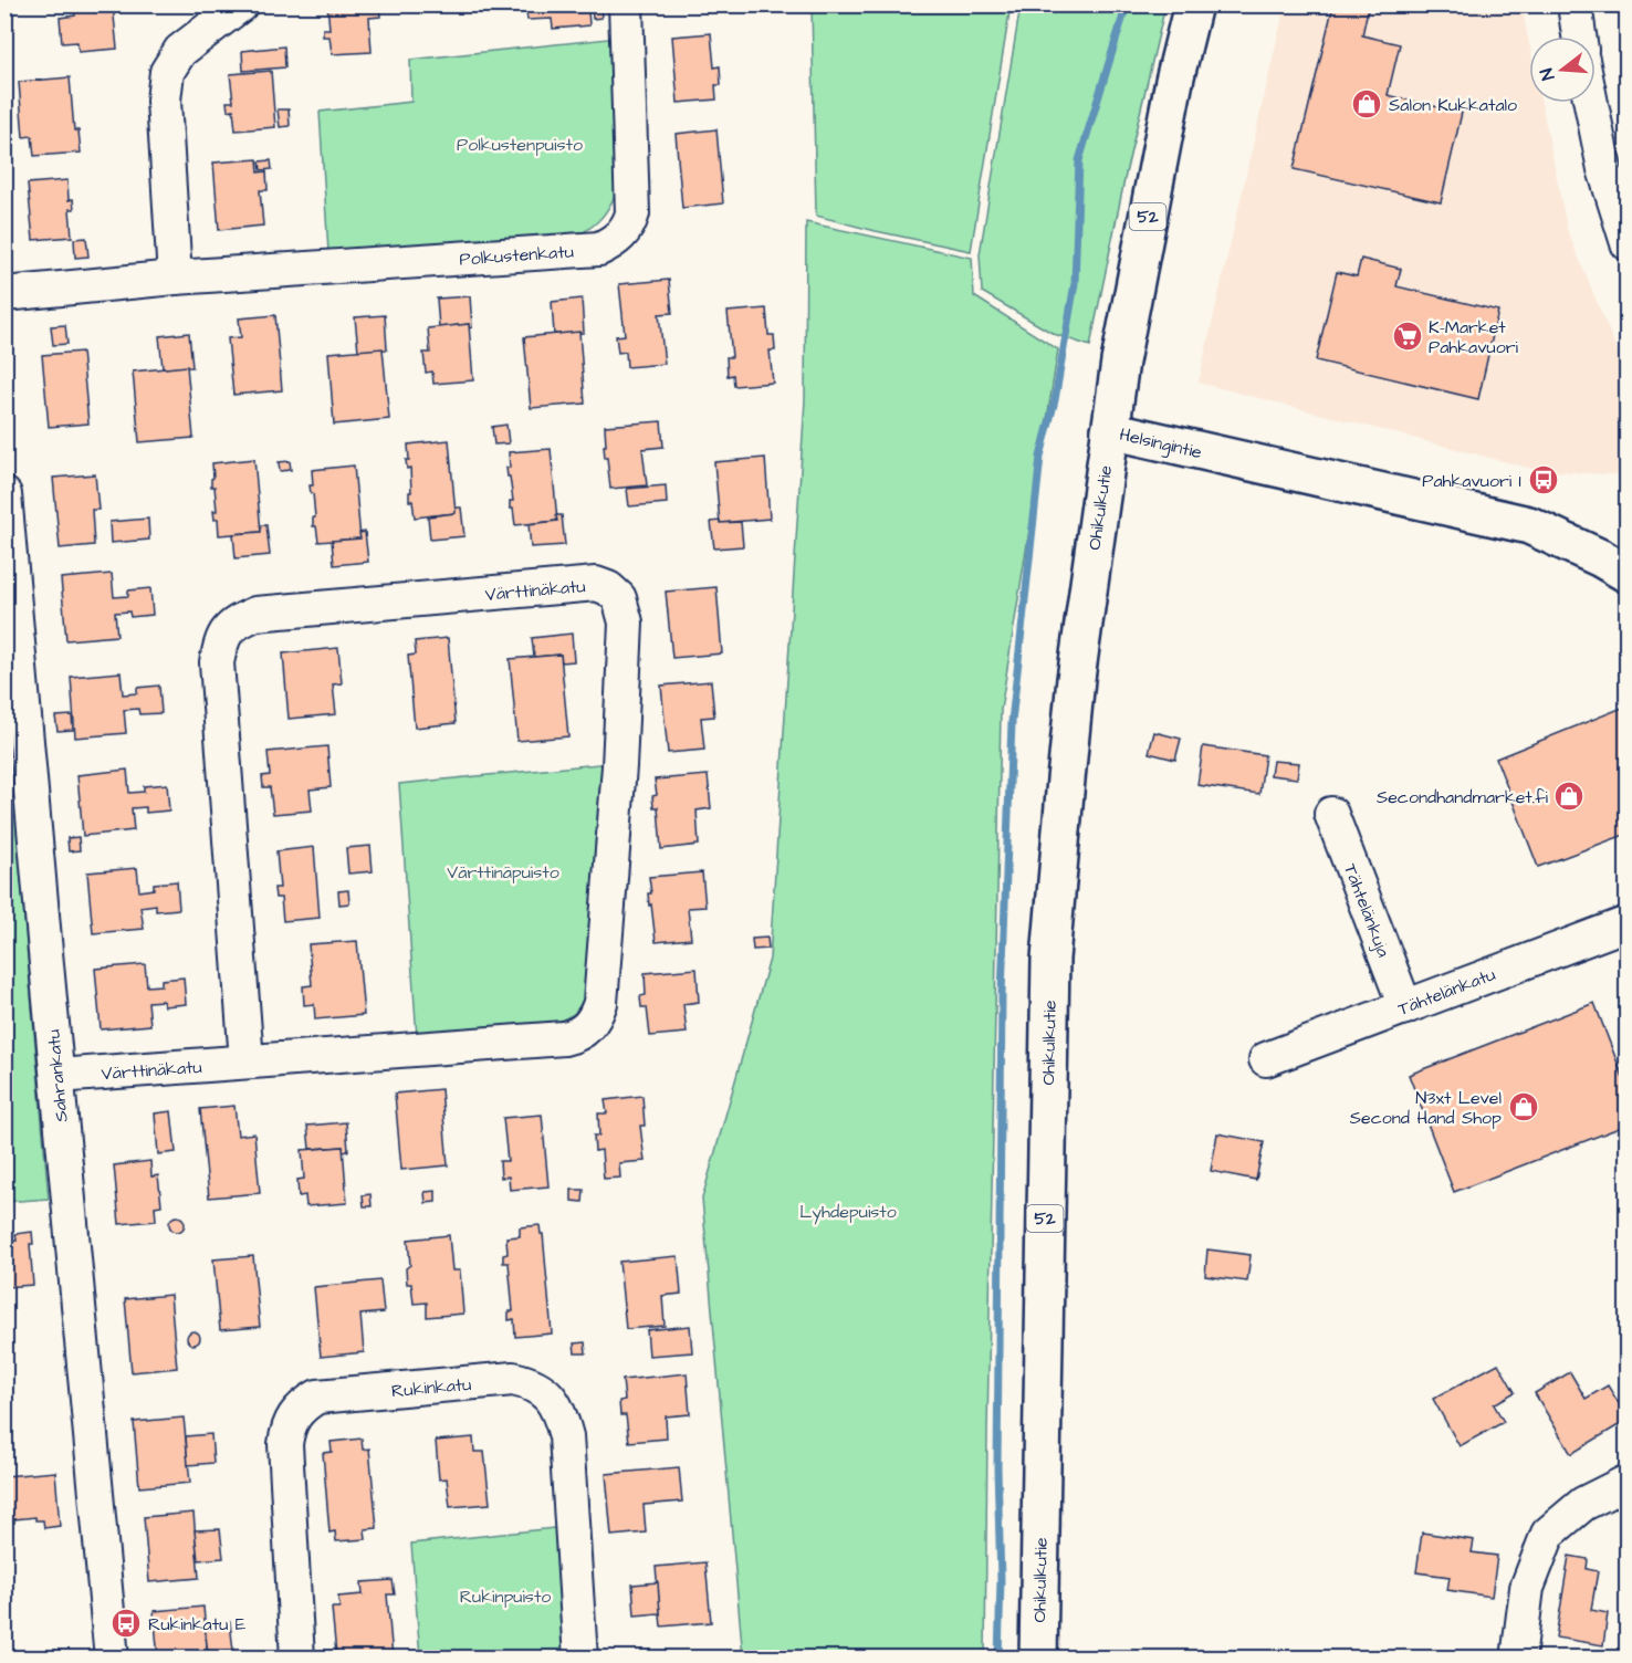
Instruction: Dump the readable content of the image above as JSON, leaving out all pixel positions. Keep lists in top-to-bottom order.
{
  "streets": {
    "main road": ["52", "Helsingintie", "Ohikulkutie"],
    "street": [
      "Polkustenkatu",
      "Värttinäkatu",
      "Tähtelänkuja",
      "Tähtelänkatu",
      "Sahrankatu",
      "Rukinkatu"
    ]
  },
  "crossings": [
    ["Helsingintie", "Ohikulkutie"],
    ["Värttinäkatu", "Sahrankatu"],
    ["Tähtelänkuja", "Tähtelänkatu"]
  ],
  "parks": [
    "Polkustenpuisto",
    "Värttinäpuisto",
    "Lyhdepuisto",
    "Rukinpuisto"
  ],
  "places": {
    "shop": ["Salon Kukkatalo", "Secondhandmarket.fi", "N3xt Level Second Hand Shop"],
    "supermarket": ["K-Market Pahkavuori"],
    "bus stop": ["Pahkavuori I", "Rukinkatu E"]
  },
  "north": "left"
}
